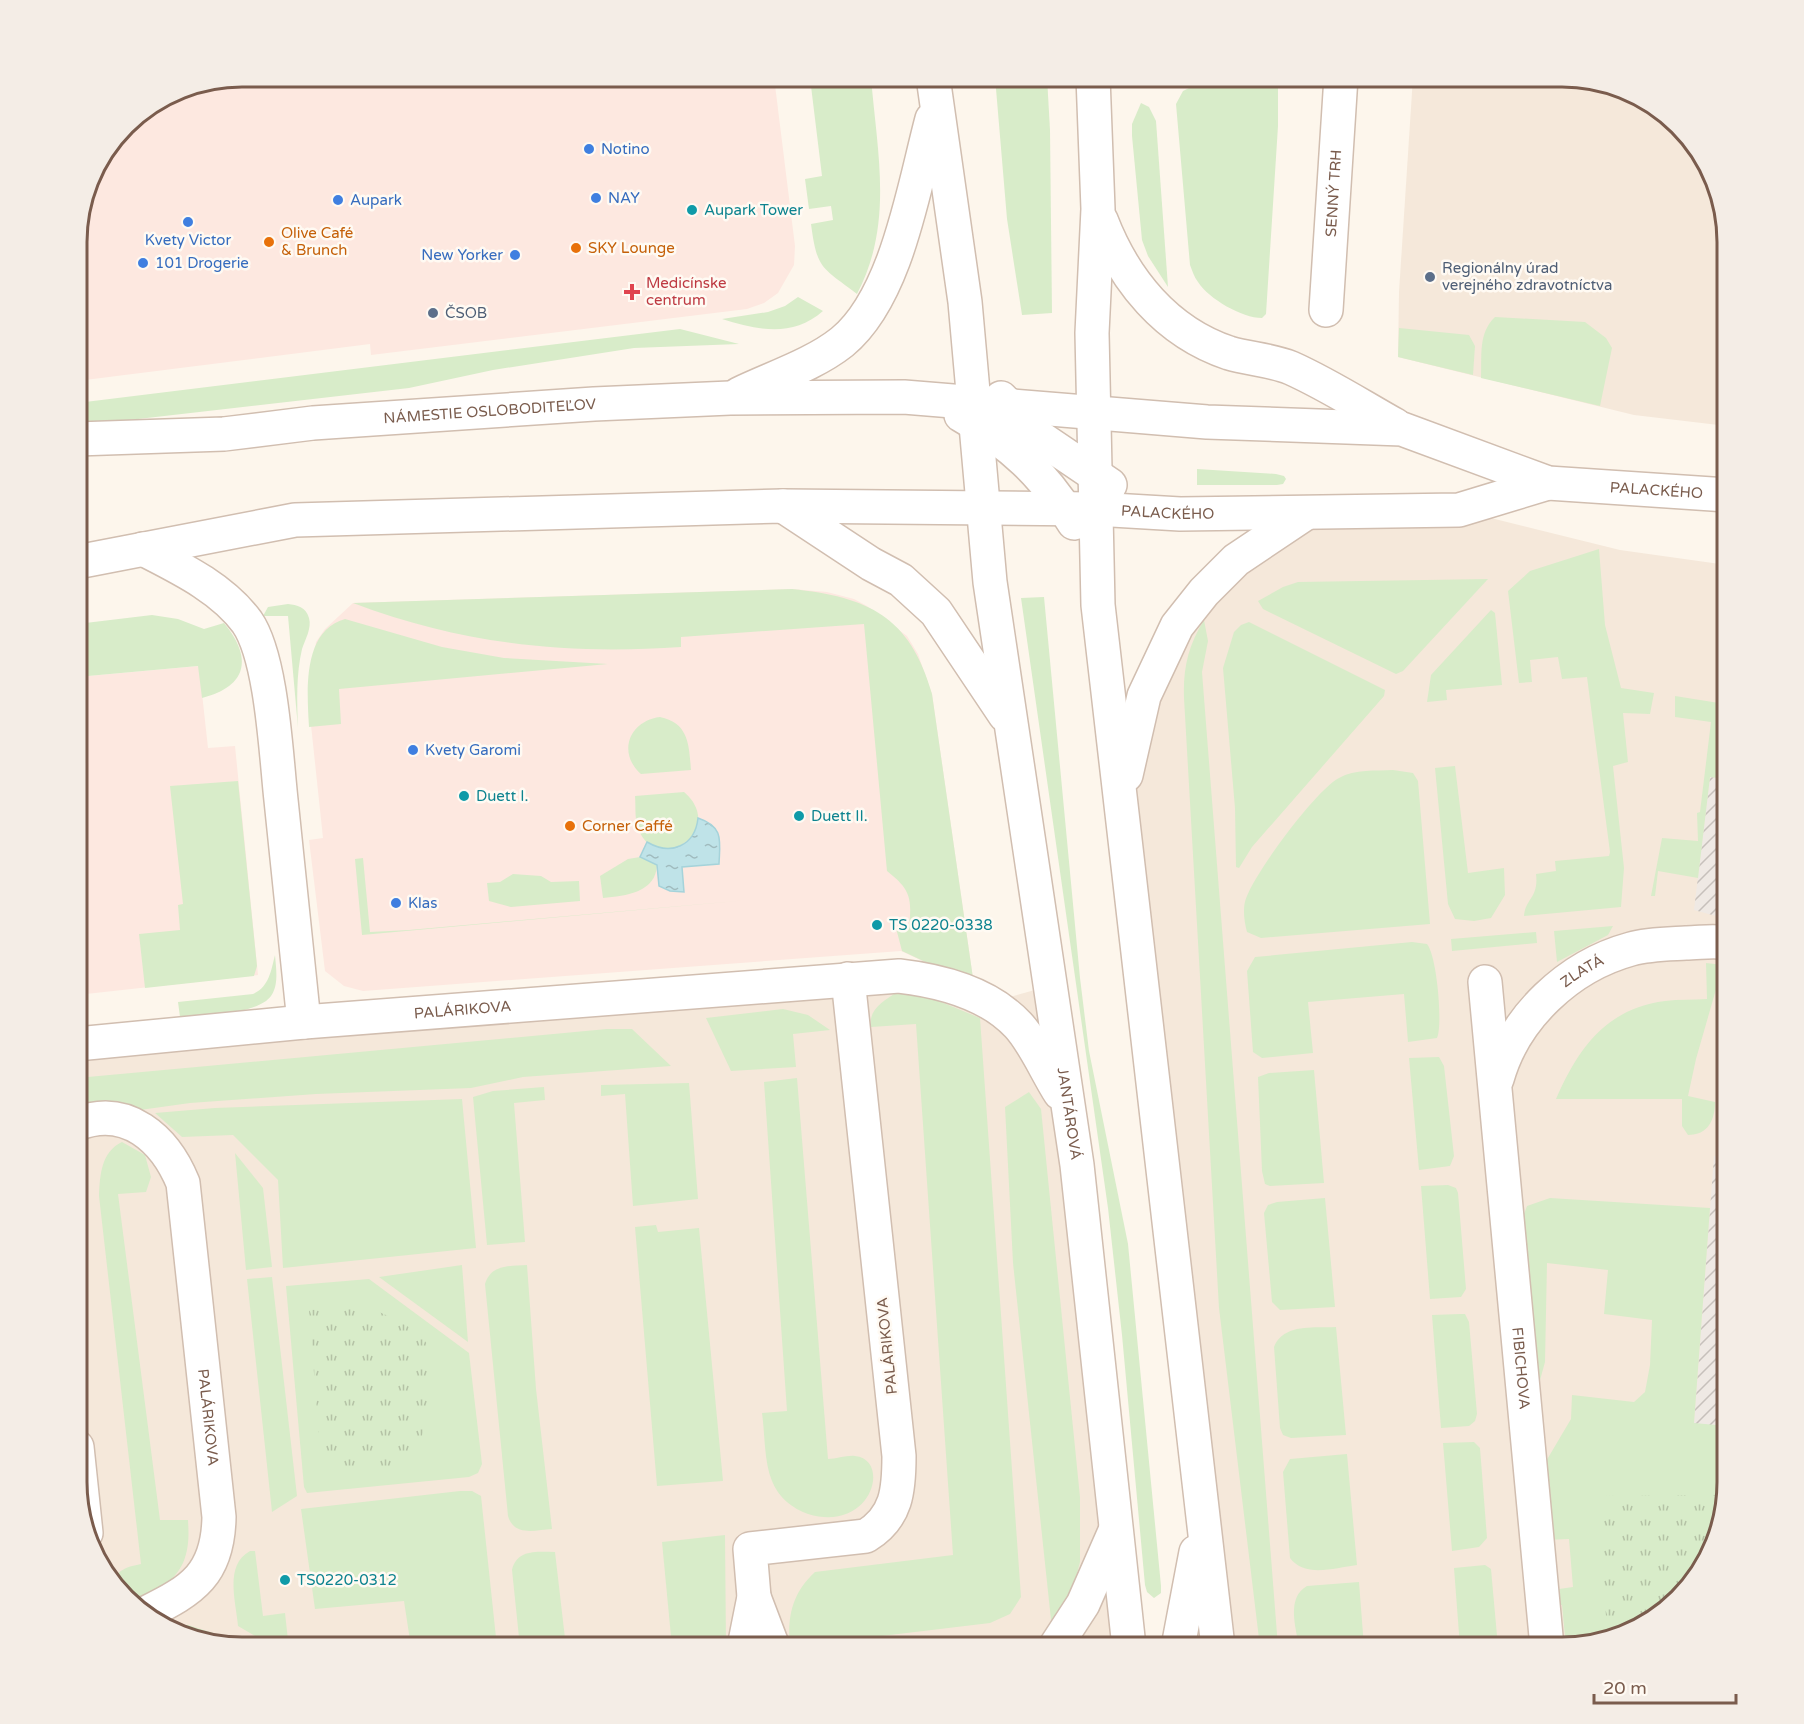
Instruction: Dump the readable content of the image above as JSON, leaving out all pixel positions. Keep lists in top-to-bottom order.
{
  "streets": {
    "street": [
      "SENNÝ TRH",
      "NÁMESTIE OSLOBODITEĽOV",
      "PALACKÉHO",
      "ZLATÁ",
      "PALÁRIKOVA",
      "JANTÁROVÁ",
      "FIBICHOVA"
    ]
  },
  "crossings": [
    ["NÁMESTIE OSLOBODITEĽOV", "JANTÁROVÁ"],
    ["PALACKÉHO", "JANTÁROVÁ"],
    ["ZLATÁ", "FIBICHOVA"],
    ["PALÁRIKOVA", "JANTÁROVÁ"]
  ],
  "places": {
    "other": [
      "Notino",
      "NAY",
      "Aupark",
      "Aupark Tower",
      "Kvety Victor",
      "Olive Café & Brunch",
      "SKY Lounge",
      "New Yorker",
      "101 Drogerie",
      "Regionálny úrad verejného zdravotníctva",
      "ČSOB",
      "Kvety Garomi",
      "Duett I.",
      "Duett II.",
      "Corner Caffé",
      "Klas",
      "TS 0220-0338",
      "TS0220-0312"
    ],
    "health": ["Medicínske centrum"]
  },
  "scale_bar": "20 m"
}
